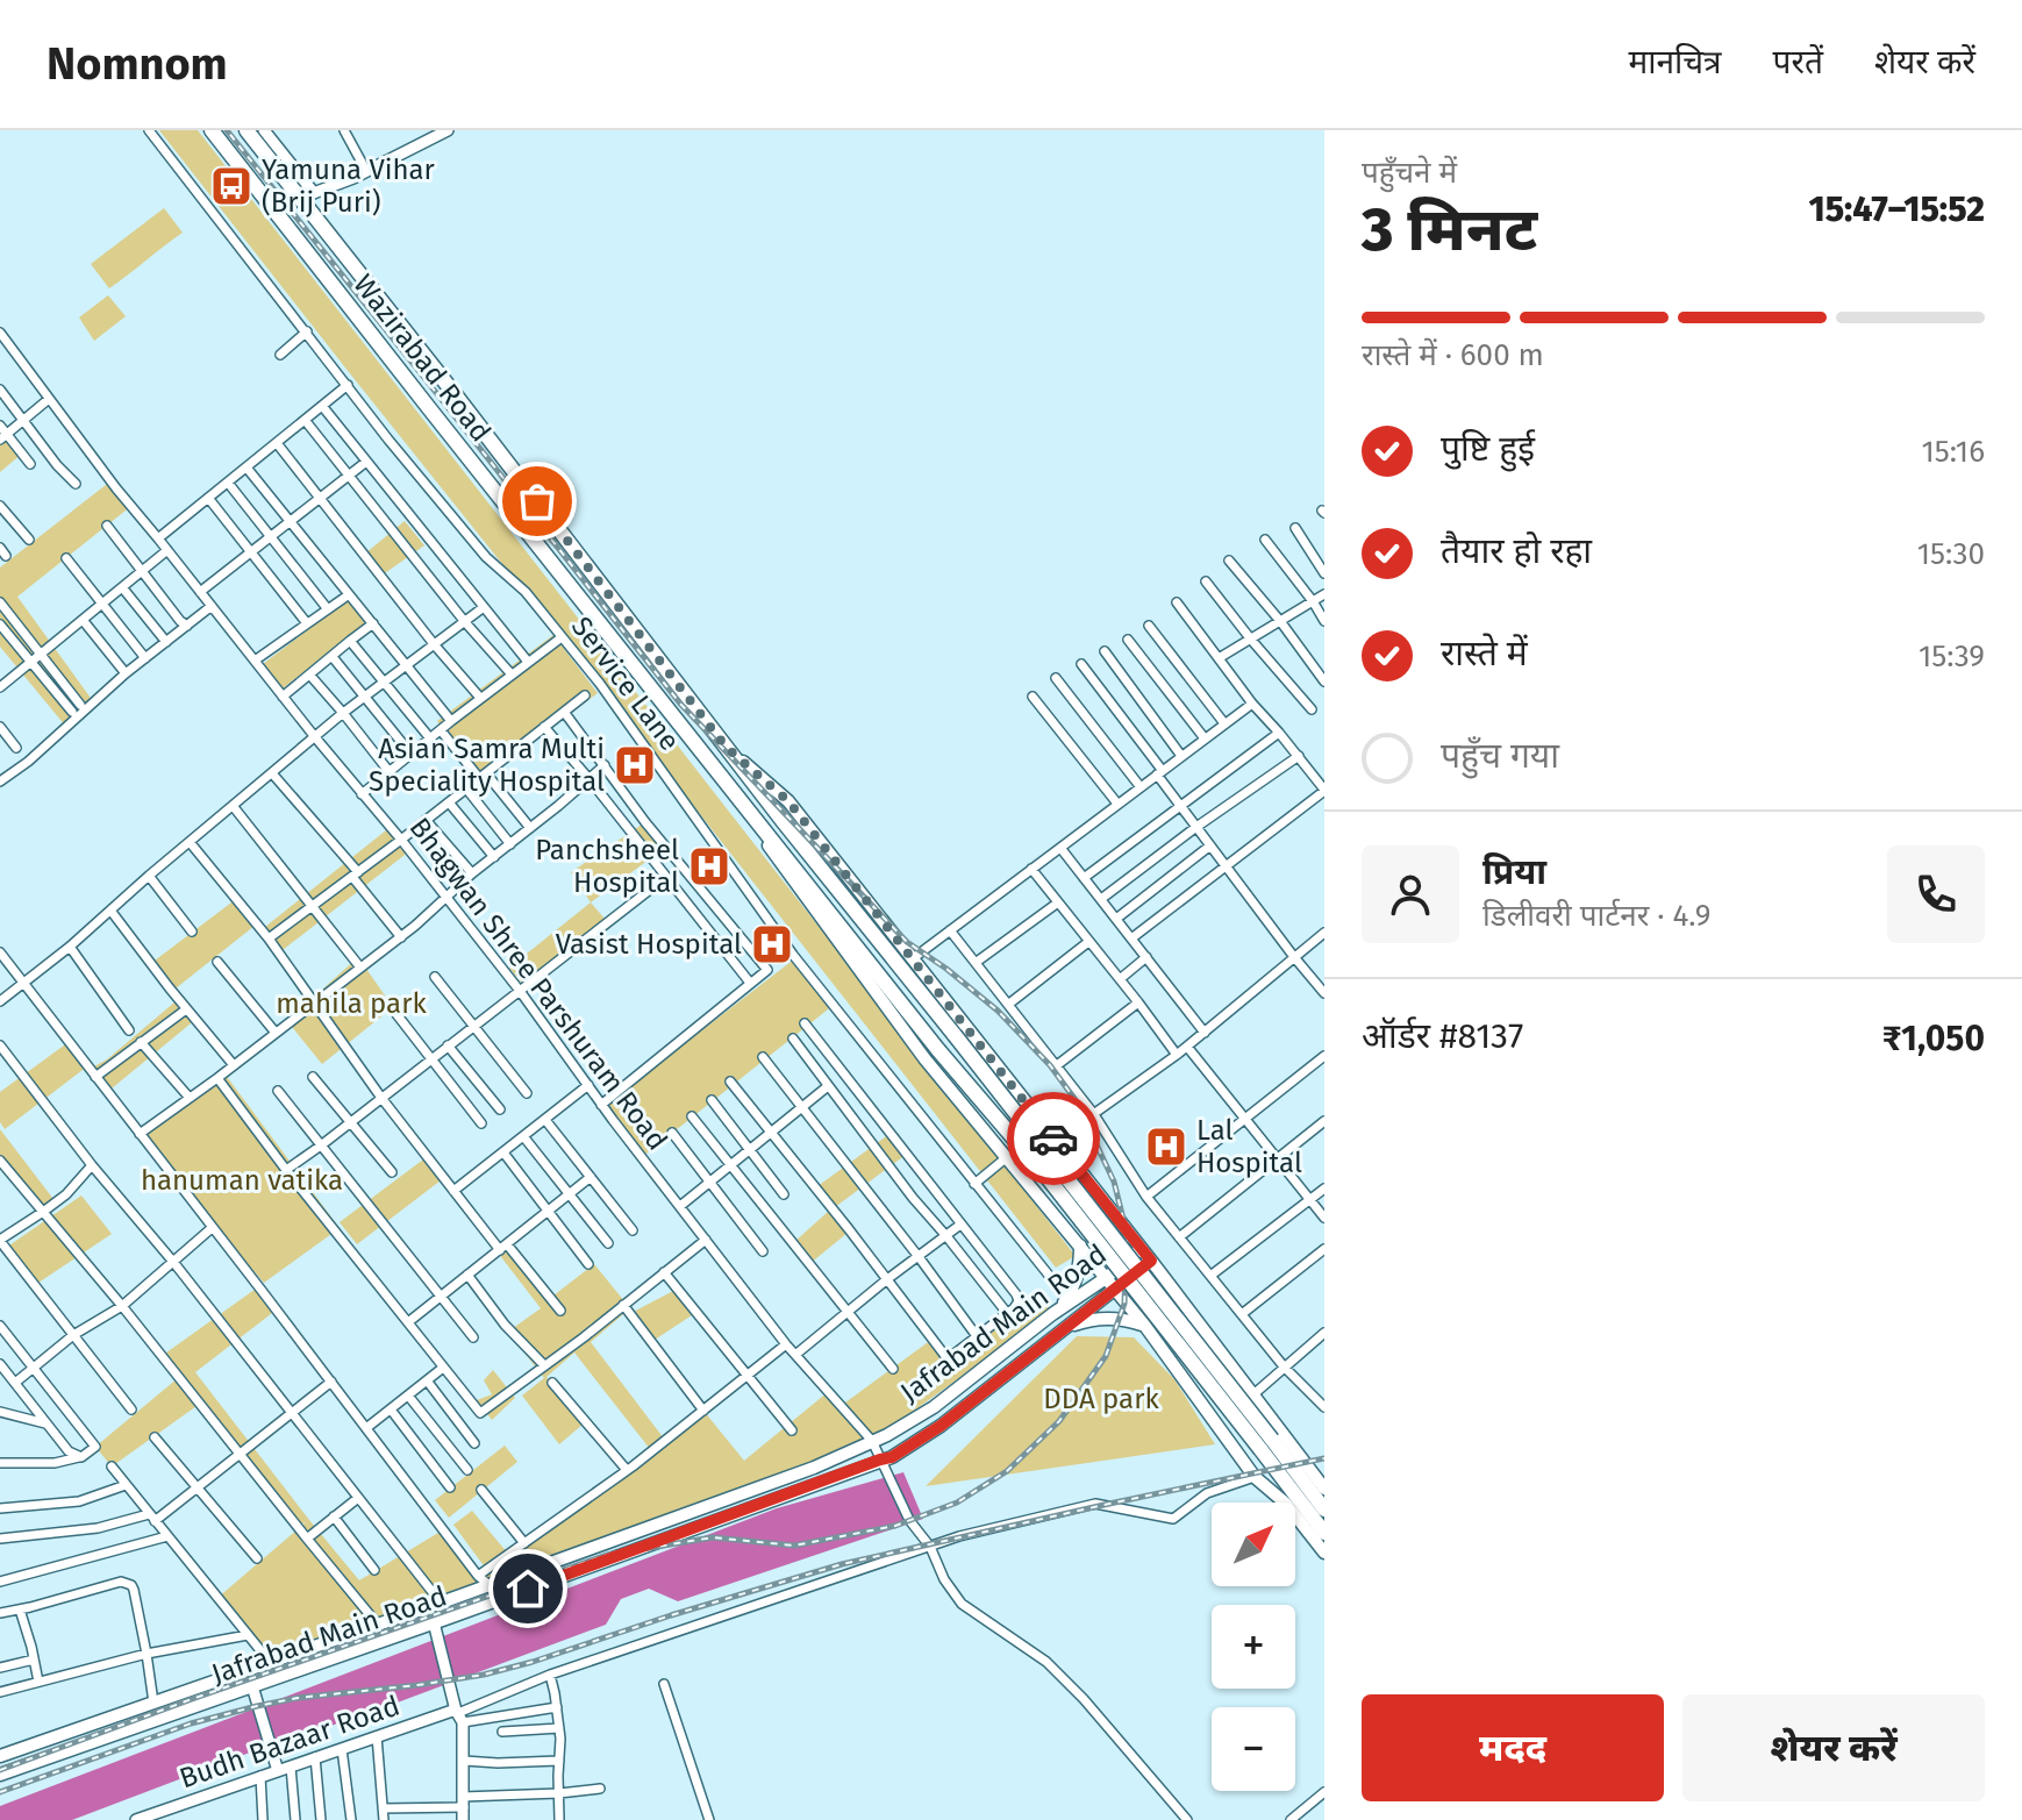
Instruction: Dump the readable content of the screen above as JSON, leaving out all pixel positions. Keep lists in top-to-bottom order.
{
  "streets": {
    "highway": ["Wazirabad Road"],
    "main road": ["Jafrabad Main Road"],
    "street": ["Service Lane", "Bhagwan Shree Parshuram Road", "Budh Bazaar Road"]
  },
  "crossings": [
    ["Bhagwan Shree Parshuram Road", "Jafrabad Main Road"]
  ],
  "parks": ["mahila park", "hanuman vatika", "DDA park"],
  "places": {
    "bus stop": ["Yamuna Vihar (Brij Puri)"],
    "hospital": [
      "Asian Samra Multi Speciality Hospital",
      "Panchsheel Hospital",
      "Vasist Hospital",
      "Lal Hospital"
    ]
  },
  "north": "top right",
  "page": {
    "header": "Nomnom",
    "nav": ["मानचित्र", "परतें", "शेयर करें"],
    "heading": ["3 मिनट", "पहुँचने में", "15:47–15:52"],
    "panel": [
      "प्रिया",
      "डिलीवरी पार्टनर · 4.9",
      "ऑर्डर #8137",
      "₹1,050"
    ],
    "bar": "रास्ते में · 600 m",
    "list": [
      ["पुष्टि हुई", "15:16"],
      ["तैयार हो रहा", "15:30"],
      ["रास्ते में", "15:39"],
      "पहुँच गया"
    ],
    "map_buttons": ["+", "−"],
    "buttons": ["मदद", "शेयर करें"]
  }
}
